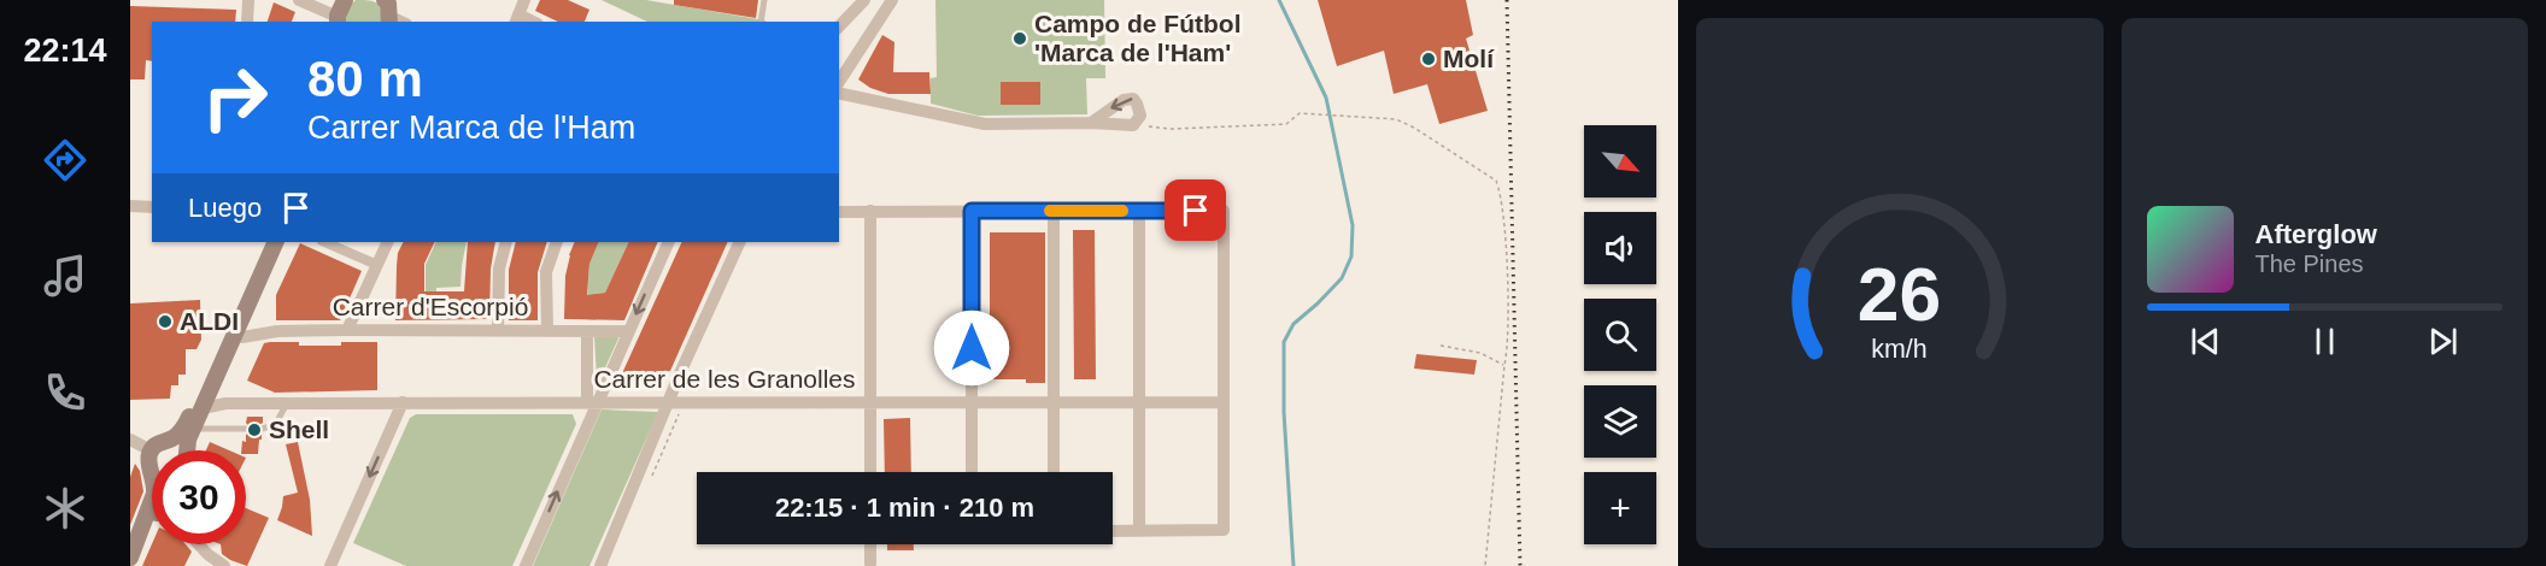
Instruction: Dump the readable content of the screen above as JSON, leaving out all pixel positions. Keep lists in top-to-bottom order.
{
  "streets": {
    "street": ["Carrer d'Escorpió", "Carrer de les Granolles"]
  },
  "places": [
    "Campo de Fútbol 'Marca de l'Ham'",
    "Molí",
    "ALDI",
    "Shell"
  ],
  "north": "bottom right",
  "page": {
    "tabs": "22:14",
    "turn": ["80 m", "Carrer Marca de l'Ham"],
    "map_buttons": "+",
    "then": "Luego",
    "song": ["Afterglow", "The Pines"],
    "limit": "30",
    "trip": "22:15 · 1 min · 210 m",
    "gauge": ["26", "km/h"]
  }
}
